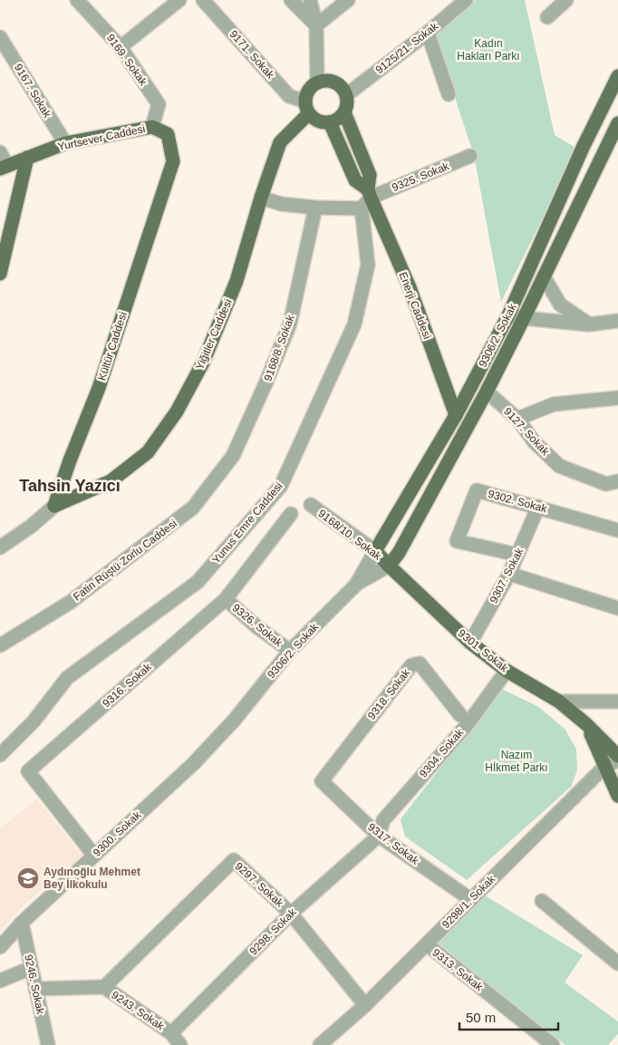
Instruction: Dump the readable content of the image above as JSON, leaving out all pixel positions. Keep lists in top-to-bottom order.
{
  "streets": {
    "main road": [
      "Yurtsever Caddesi",
      "Enerji Caddesi",
      "Yiğitler Caddesi",
      "9306/2. Sokak",
      "Kültür Caddesi",
      "9168/10. Sokak",
      "9301. Sokak"
    ],
    "street": [
      "9125/21. Sokak",
      "9171. Sokak",
      "9169. Sokak",
      "9167. Sokak",
      "9325. Sokak",
      "9168/8. Sokak",
      "9127. Sokak",
      "9302. Sokak",
      "Yunus Emre Caddesi",
      "Fatin Rüştü Zorlu Caddesi",
      "9307. Sokak",
      "9326. Sokak",
      "9316. Sokak",
      "9318. Sokak",
      "9304. Sokak",
      "9300. Sokak",
      "9317. Sokak",
      "9297. Sokak",
      "9298/1. Sokak",
      "9298. Sokak",
      "9313. Sokak",
      "9246. Sokak",
      "9243. Sokak"
    ]
  },
  "crossings": [
    ["9125/21. Sokak", "9171. Sokak"],
    ["9125/21. Sokak", "Yiğitler Caddesi"],
    ["9171. Sokak", "Yiğitler Caddesi"],
    ["9169. Sokak", "Yurtsever Caddesi"],
    ["9169. Sokak", "Kültür Caddesi"],
    ["9167. Sokak", "Yurtsever Caddesi"],
    ["Yurtsever Caddesi", "Kültür Caddesi"],
    ["9325. Sokak", "Enerji Caddesi"],
    ["Enerji Caddesi", "9306/2. Sokak"],
    ["Yiğitler Caddesi", "Kültür Caddesi"],
    ["9306/2. Sokak", "9127. Sokak"],
    ["9306/2. Sokak", "9168/10. Sokak"],
    ["9306/2. Sokak", "9326. Sokak"],
    ["9306/2. Sokak", "9301. Sokak"],
    ["9306/2. Sokak", "9300. Sokak"],
    ["9168/8. Sokak", "Fatin Rüştü Zorlu Caddesi"],
    ["9302. Sokak", "9307. Sokak"],
    ["9168/10. Sokak", "9301. Sokak"],
    ["9307. Sokak", "9301. Sokak"],
    ["9326. Sokak", "9316. Sokak"],
    ["9301. Sokak", "9304. Sokak"],
    ["9301. Sokak", "9298/1. Sokak"],
    ["9316. Sokak", "9300. Sokak"],
    ["9318. Sokak", "9317. Sokak"],
    ["9304. Sokak", "9317. Sokak"],
    ["9304. Sokak", "9298. Sokak"],
    ["9300. Sokak", "9246. Sokak"],
    ["9317. Sokak", "9298/1. Sokak"],
    ["9317. Sokak", "9298. Sokak"],
    ["9297. Sokak", "9298/1. Sokak"],
    ["9297. Sokak", "9298. Sokak"],
    ["9297. Sokak", "9243. Sokak"],
    ["9298/1. Sokak", "9313. Sokak"],
    ["9298. Sokak", "9243. Sokak"],
    ["9246. Sokak", "9243. Sokak"]
  ],
  "districts": ["Tahsin Yazıcı"],
  "parks": ["Kadın Hakları Parkı", "Nazım Hİkmet Parkı"],
  "places": {
    "school or university": ["Aydınoğlu Mehmet Bey İlkokulu"]
  },
  "scale_bar": "50 m"
}
